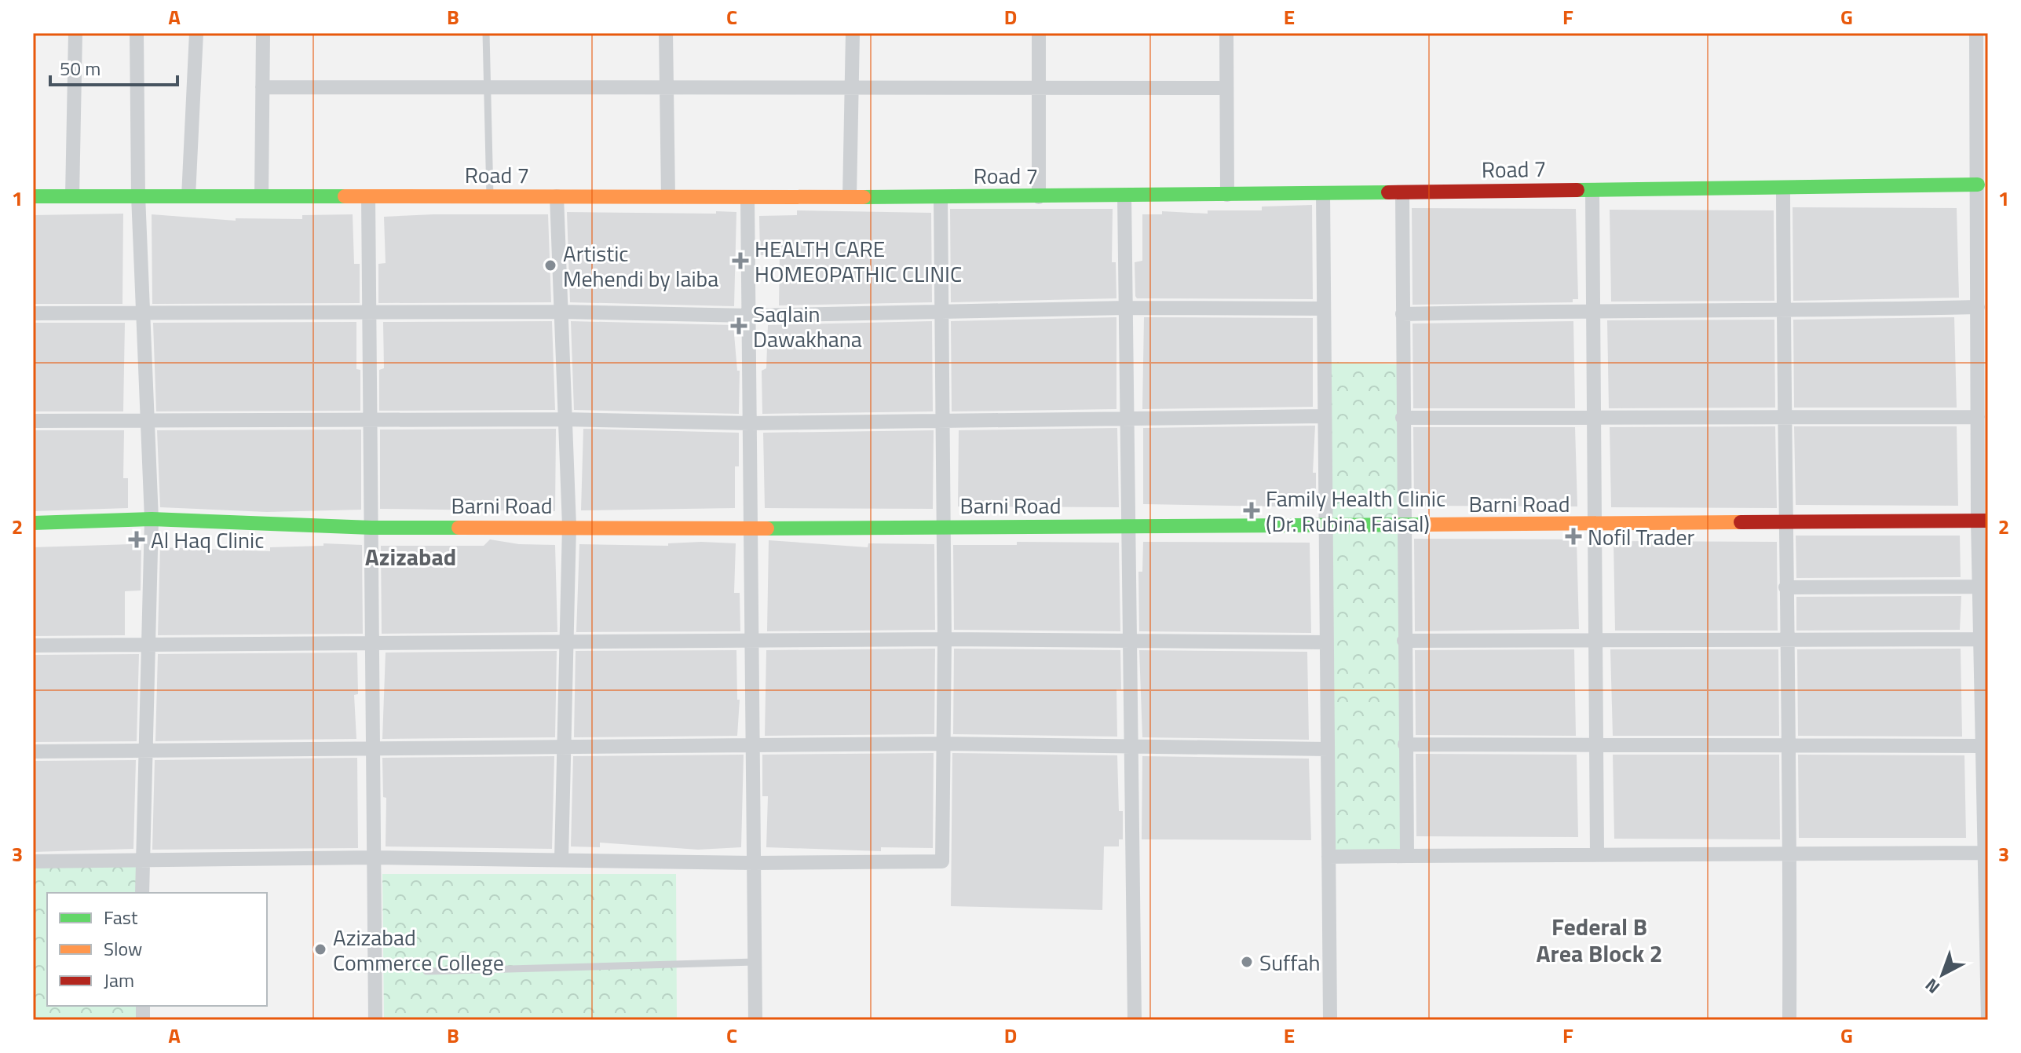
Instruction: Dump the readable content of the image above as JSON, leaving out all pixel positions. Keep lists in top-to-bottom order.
{
  "streets": {
    "street": ["Road 7", "Barni Road"]
  },
  "districts": ["Azizabad", "Federal B Area Block 2"],
  "places": {
    "health": [
      "HEALTH CARE HOMEOPATHIC CLINIC",
      "Saqlain Dawakhana",
      "Family Health Clinic (Dr. Rubina Faisal)",
      "Nofil Trader",
      "Al Haq Clinic"
    ],
    "other": ["Artistic Mehendi by laiba", "Azizabad Commerce College", "Suffah"]
  },
  "legend": ["Fast", "Slow", "Jam"],
  "scale_bar": "50 m",
  "north": "bottom left",
  "grid": {
    "columns": [
      "A",
      "B",
      "C",
      "D",
      "E",
      "F",
      "G"
    ],
    "rows": ["1", "2", "3"]
  }
}
